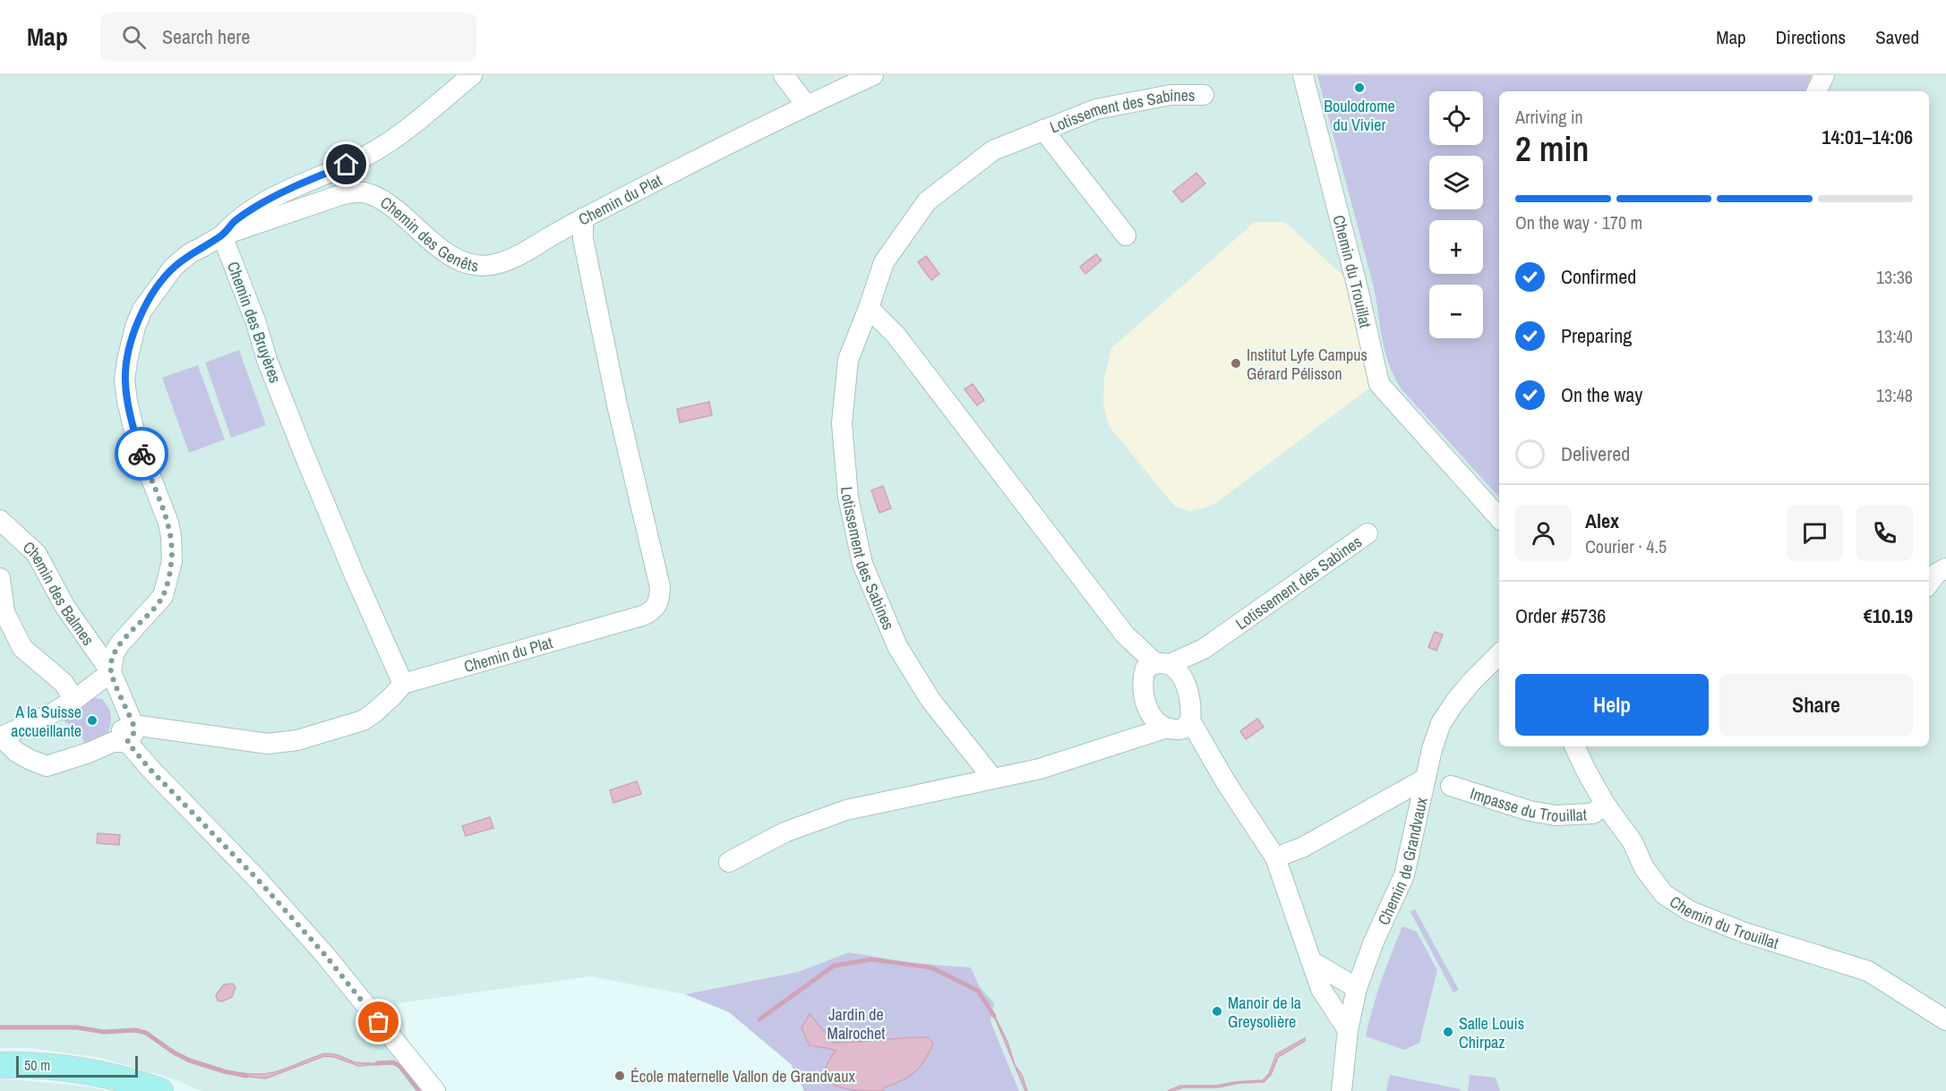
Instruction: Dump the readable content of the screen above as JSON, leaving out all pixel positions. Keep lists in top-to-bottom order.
{
  "streets": {
    "street": [
      "Lotissement des Sabines",
      "Chemin du Plat",
      "Chemin des Genêts",
      "Chemin du Trouillat",
      "Chemin des Bruyères",
      "Chemin des Balmes",
      "Impasse du Trouillat",
      "Chemin de Grandvaux"
    ]
  },
  "crossings": [
    ["Chemin du Plat", "Chemin des Genêts"],
    ["Chemin du Plat", "Chemin des Bruyères"],
    ["Chemin des Genêts", "Chemin des Bruyères"],
    ["Chemin des Genêts", "Chemin des Balmes"],
    ["Chemin du Trouillat", "Impasse du Trouillat"]
  ],
  "parks": ["Jardin de Malrochet"],
  "places": [
    "Boulodrome du Vivier",
    "Institut Lyfe Campus Gérard Pélisson",
    "A la Suisse accueillante",
    "Manoir de la Greysolière",
    "Salle Louis Chirpaz",
    "École maternelle Vallon de Grandvaux"
  ],
  "scale_bar": "50 m",
  "page": {
    "header": "Map",
    "search": "Search here",
    "nav": ["Map", "Directions", "Saved"],
    "map_buttons": ["+", "−"],
    "heading": ["2 min", "Arriving in", "14:01–14:06"],
    "panel": [
      "Alex",
      "Courier · 4.5",
      "Order #5736",
      "€10.19"
    ],
    "bar": "On the way · 170 m",
    "list": [
      ["Confirmed", "13:36"],
      ["Preparing", "13:40"],
      ["On the way", "13:48"],
      "Delivered"
    ],
    "buttons": ["Help", "Share"],
    "scale": "50 m"
  }
}
